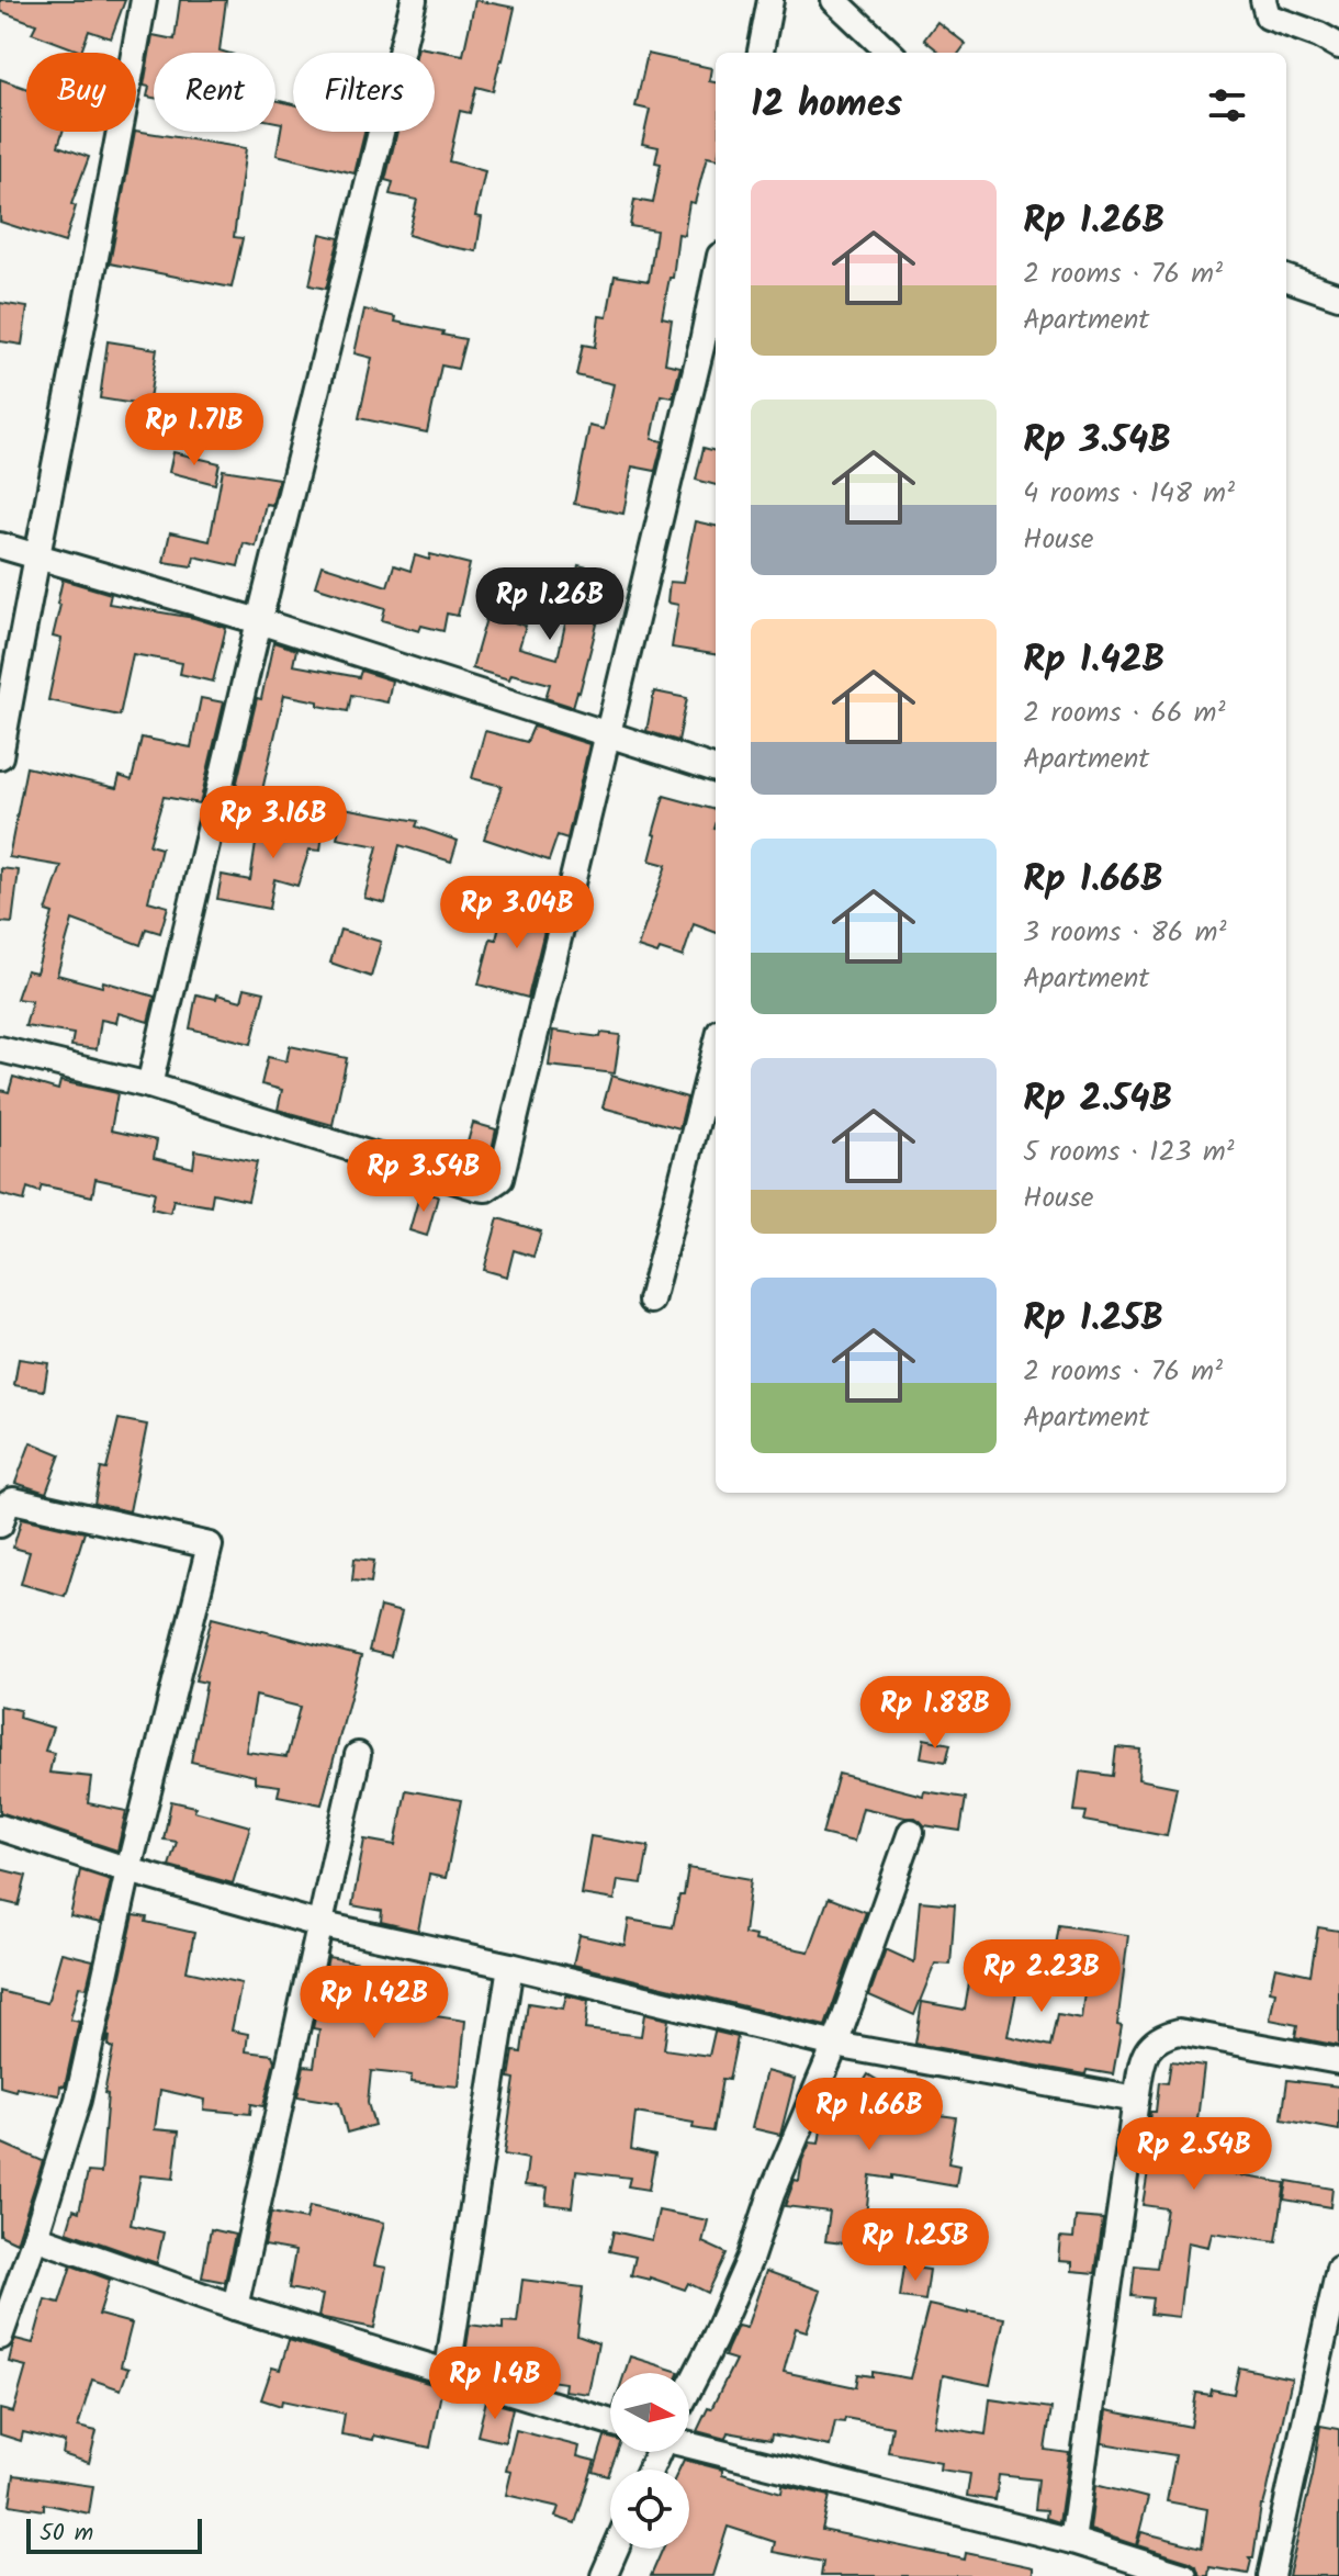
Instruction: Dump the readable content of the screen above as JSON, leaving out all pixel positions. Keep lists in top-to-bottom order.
{
  "scale_bar": "50 m",
  "north": "right",
  "page": {
    "chip": ["Buy", "Rent", "Filters"],
    "heading": "12 homes",
    "list": [
      {
        "name": "Rp 1.26B",
        "note": "2 rooms · 76 m² · Apartment"
      },
      {
        "name": "Rp 3.54B",
        "note": "4 rooms · 148 m² · House"
      },
      {
        "name": "Rp 1.42B",
        "note": "2 rooms · 66 m² · Apartment"
      },
      {
        "name": "Rp 1.66B",
        "note": "3 rooms · 86 m² · Apartment"
      },
      {
        "name": "Rp 2.54B",
        "note": "5 rooms · 123 m² · House"
      },
      {
        "name": "Rp 1.25B",
        "note": "2 rooms · 76 m² · Apartment"
      }
    ],
    "price": [
      "Rp 1.71B",
      "Rp 1.26B",
      "Rp 3.16B",
      "Rp 3.04B",
      "Rp 3.54B",
      "Rp 1.88B",
      "Rp 2.23B",
      "Rp 1.42B",
      "Rp 1.66B",
      "Rp 2.54B",
      "Rp 1.25B",
      "Rp 1.4B"
    ],
    "scale": "50 m"
  }
}
